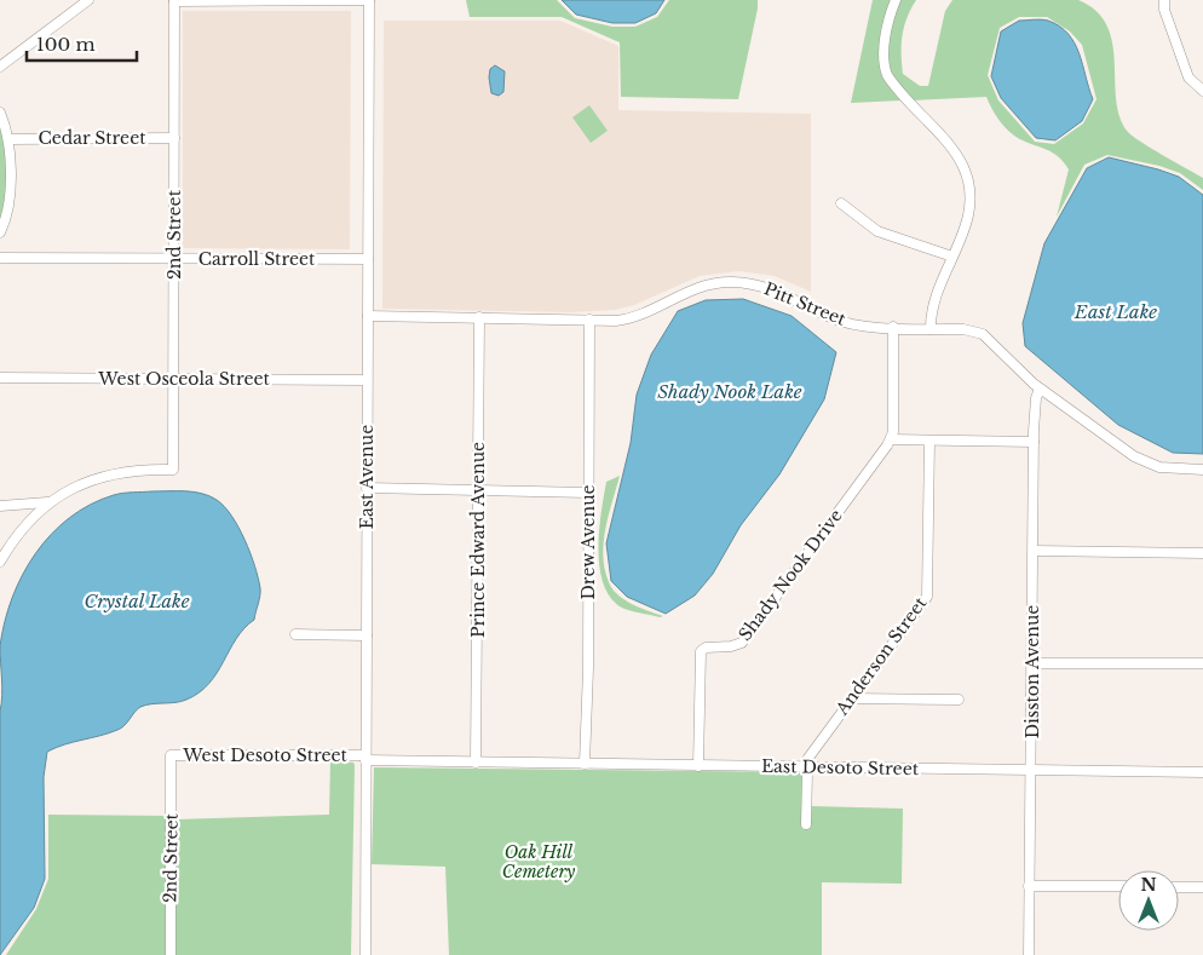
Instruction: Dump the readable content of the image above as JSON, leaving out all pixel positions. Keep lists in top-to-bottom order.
{
  "streets": {
    "street": [
      "Cedar Street",
      "2nd Street",
      "Carroll Street",
      "Pitt Street",
      "West Osceola Street",
      "East Avenue",
      "Prince Edward Avenue",
      "Drew Avenue",
      "Shady Nook Drive",
      "Anderson Street",
      "Disston Avenue",
      "West Desoto Street",
      "East Desoto Street"
    ]
  },
  "crossings": [
    ["Cedar Street", "2nd Street"],
    ["2nd Street", "Carroll Street"],
    ["2nd Street", "West Osceola Street"],
    ["2nd Street", "West Desoto Street"],
    ["Carroll Street", "East Avenue"],
    ["Pitt Street", "East Avenue"],
    ["Pitt Street", "Prince Edward Avenue"],
    ["Pitt Street", "Drew Avenue"],
    ["Pitt Street", "Disston Avenue"],
    ["West Osceola Street", "East Avenue"],
    ["East Avenue", "West Desoto Street"],
    ["East Avenue", "East Desoto Street"],
    ["Prince Edward Avenue", "East Desoto Street"],
    ["Drew Avenue", "East Desoto Street"],
    ["Shady Nook Drive", "East Desoto Street"],
    ["Anderson Street", "East Desoto Street"],
    ["Disston Avenue", "East Desoto Street"],
    ["West Desoto Street", "East Desoto Street"]
  ],
  "water": ["East Lake", "Shady Nook Lake", "Crystal Lake"],
  "parks": ["Oak Hill Cemetery"],
  "scale_bar": "100 m",
  "north": "top"
}
